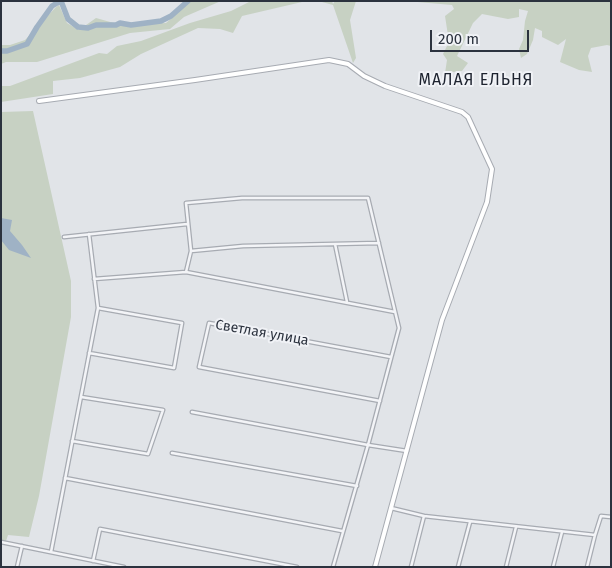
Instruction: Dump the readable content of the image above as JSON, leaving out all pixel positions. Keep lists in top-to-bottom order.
{
  "streets": {
    "street": ["Светлая улица"]
  },
  "districts": ["МАЛАЯ ЕЛЬНЯ"],
  "scale_bar": "200 m"
}
